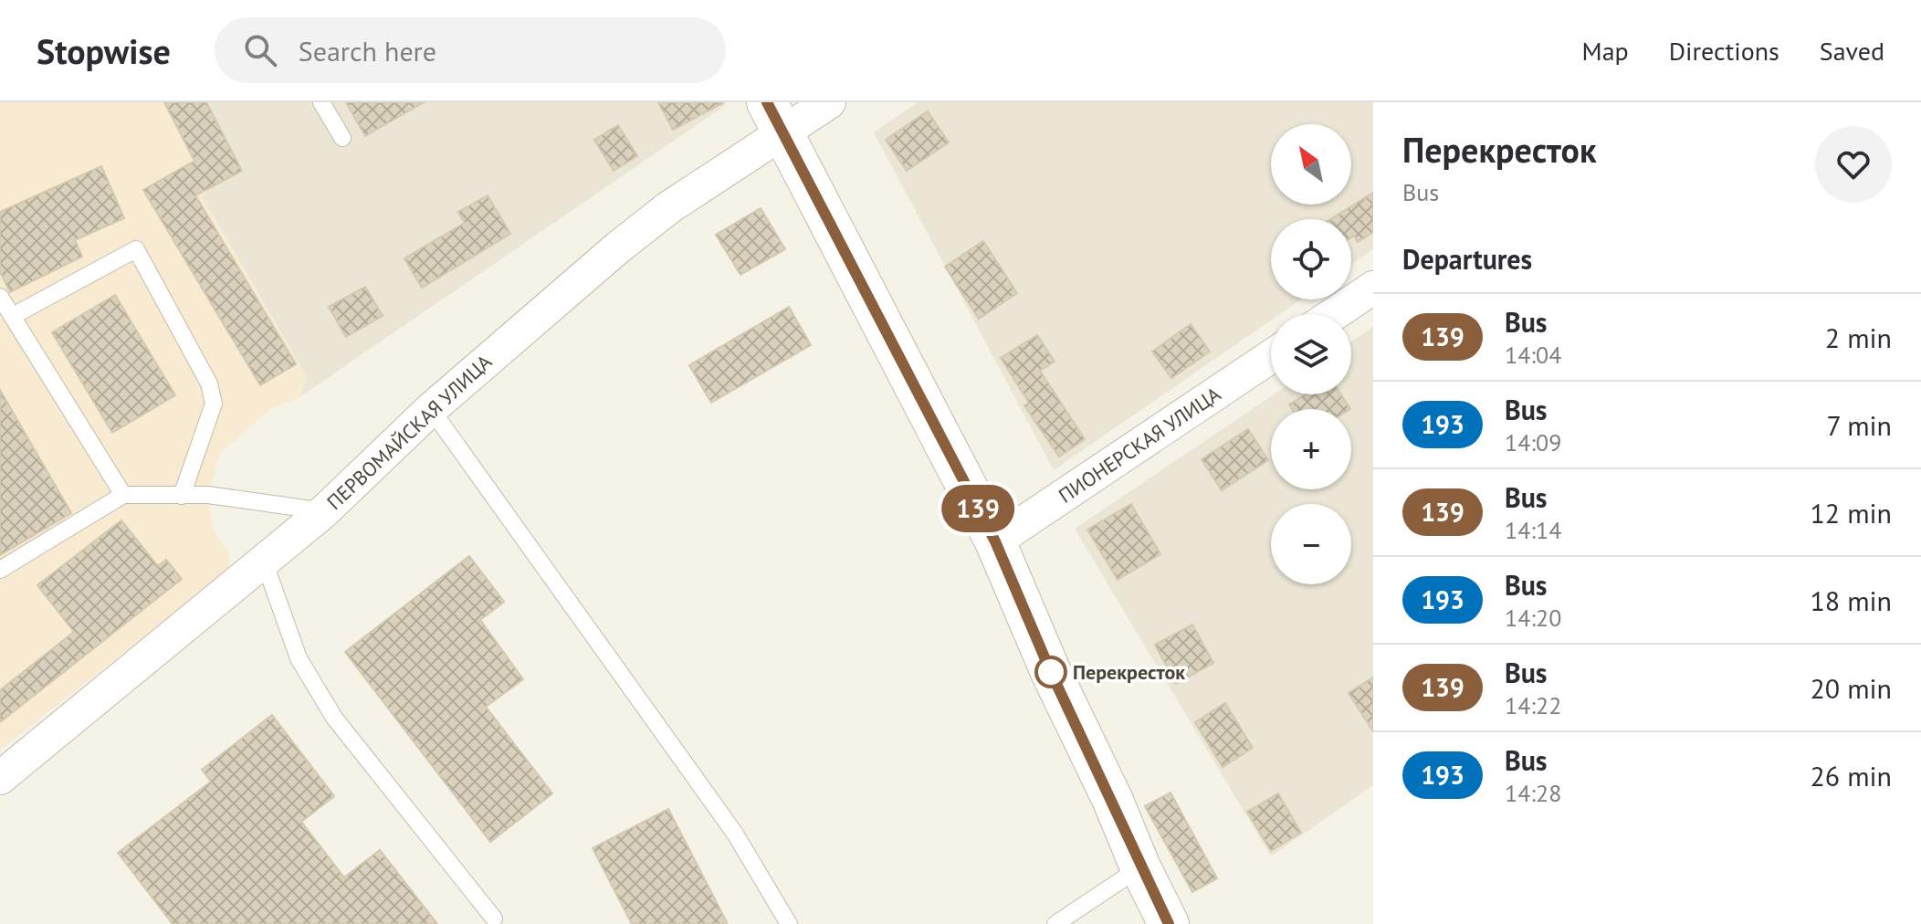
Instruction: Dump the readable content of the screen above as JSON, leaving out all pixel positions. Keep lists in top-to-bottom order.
{
  "streets": {
    "street": ["ПЕРВОМАЙСКАЯ УЛИЦА", "ПИОНЕРСКАЯ УЛИЦА"]
  },
  "places": ["Перекресток"],
  "lines": ["bus line 139"],
  "north": "top left",
  "page": {
    "header": "Stopwise",
    "search": "Search here",
    "nav": ["Map", "Directions", "Saved"],
    "on_map": "139",
    "heading": [
      ["Перекресток", "Bus"],
      "Departures"
    ],
    "map_buttons": ["+", "−"],
    "list": [
      {
        "mark": "139",
        "name": "Bus",
        "note": "14:04",
        "value": "2 min"
      },
      {
        "mark": "193",
        "name": "Bus",
        "note": "14:09",
        "value": "7 min"
      },
      {
        "mark": "139",
        "name": "Bus",
        "note": "14:14",
        "value": "12 min"
      },
      {
        "mark": "193",
        "name": "Bus",
        "note": "14:20",
        "value": "18 min"
      },
      {
        "mark": "139",
        "name": "Bus",
        "note": "14:22",
        "value": "20 min"
      },
      {
        "mark": "193",
        "name": "Bus",
        "note": "14:28",
        "value": "26 min"
      }
    ]
  }
}
